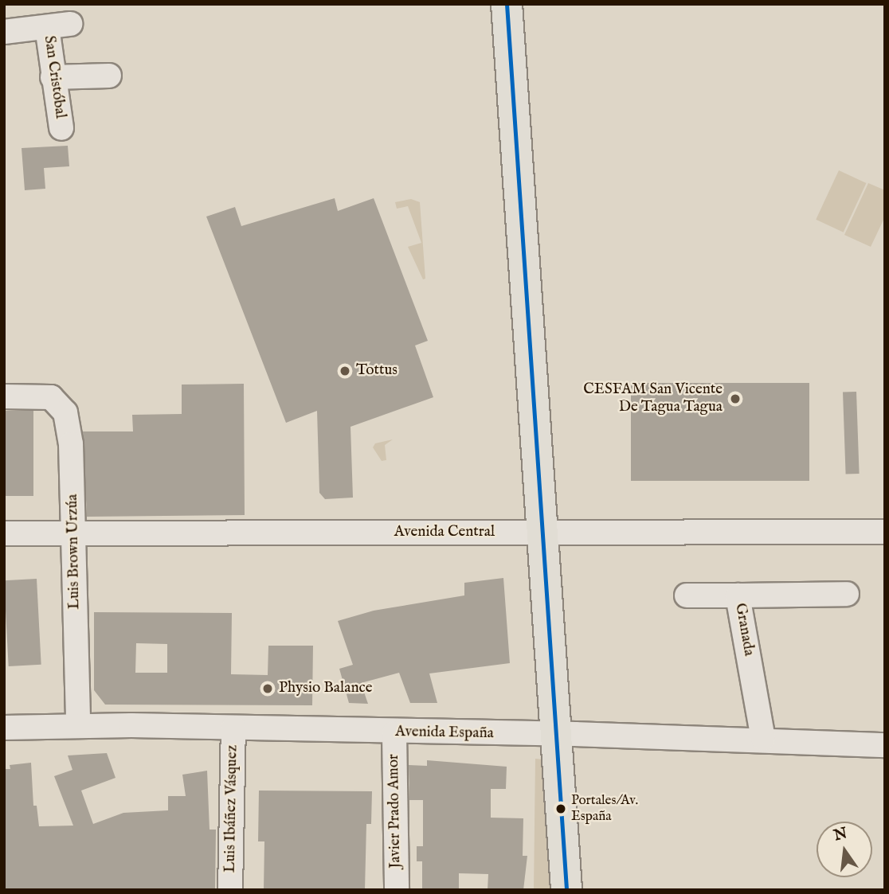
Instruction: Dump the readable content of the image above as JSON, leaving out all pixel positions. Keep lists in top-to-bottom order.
{
  "streets": {
    "street": [
      "San Cristóbal",
      "Avenida Central",
      "Luis Brown Urzúa",
      "Granada",
      "Avenida España",
      "Luis Ibáñez Vásquez",
      "Javier Prado Amor"
    ]
  },
  "crossings": [
    ["Avenida Central", "Luis Brown Urzúa"],
    ["Luis Brown Urzúa", "Avenida España"],
    ["Granada", "Avenida España"],
    ["Avenida España", "Luis Ibáñez Vásquez"],
    ["Avenida España", "Javier Prado Amor"]
  ],
  "places": [
    "Tottus",
    "CESFAM San Vicente De Tagua Tagua",
    "Physio Balance",
    "Portales/Av. España"
  ],
  "north": "top"
}
